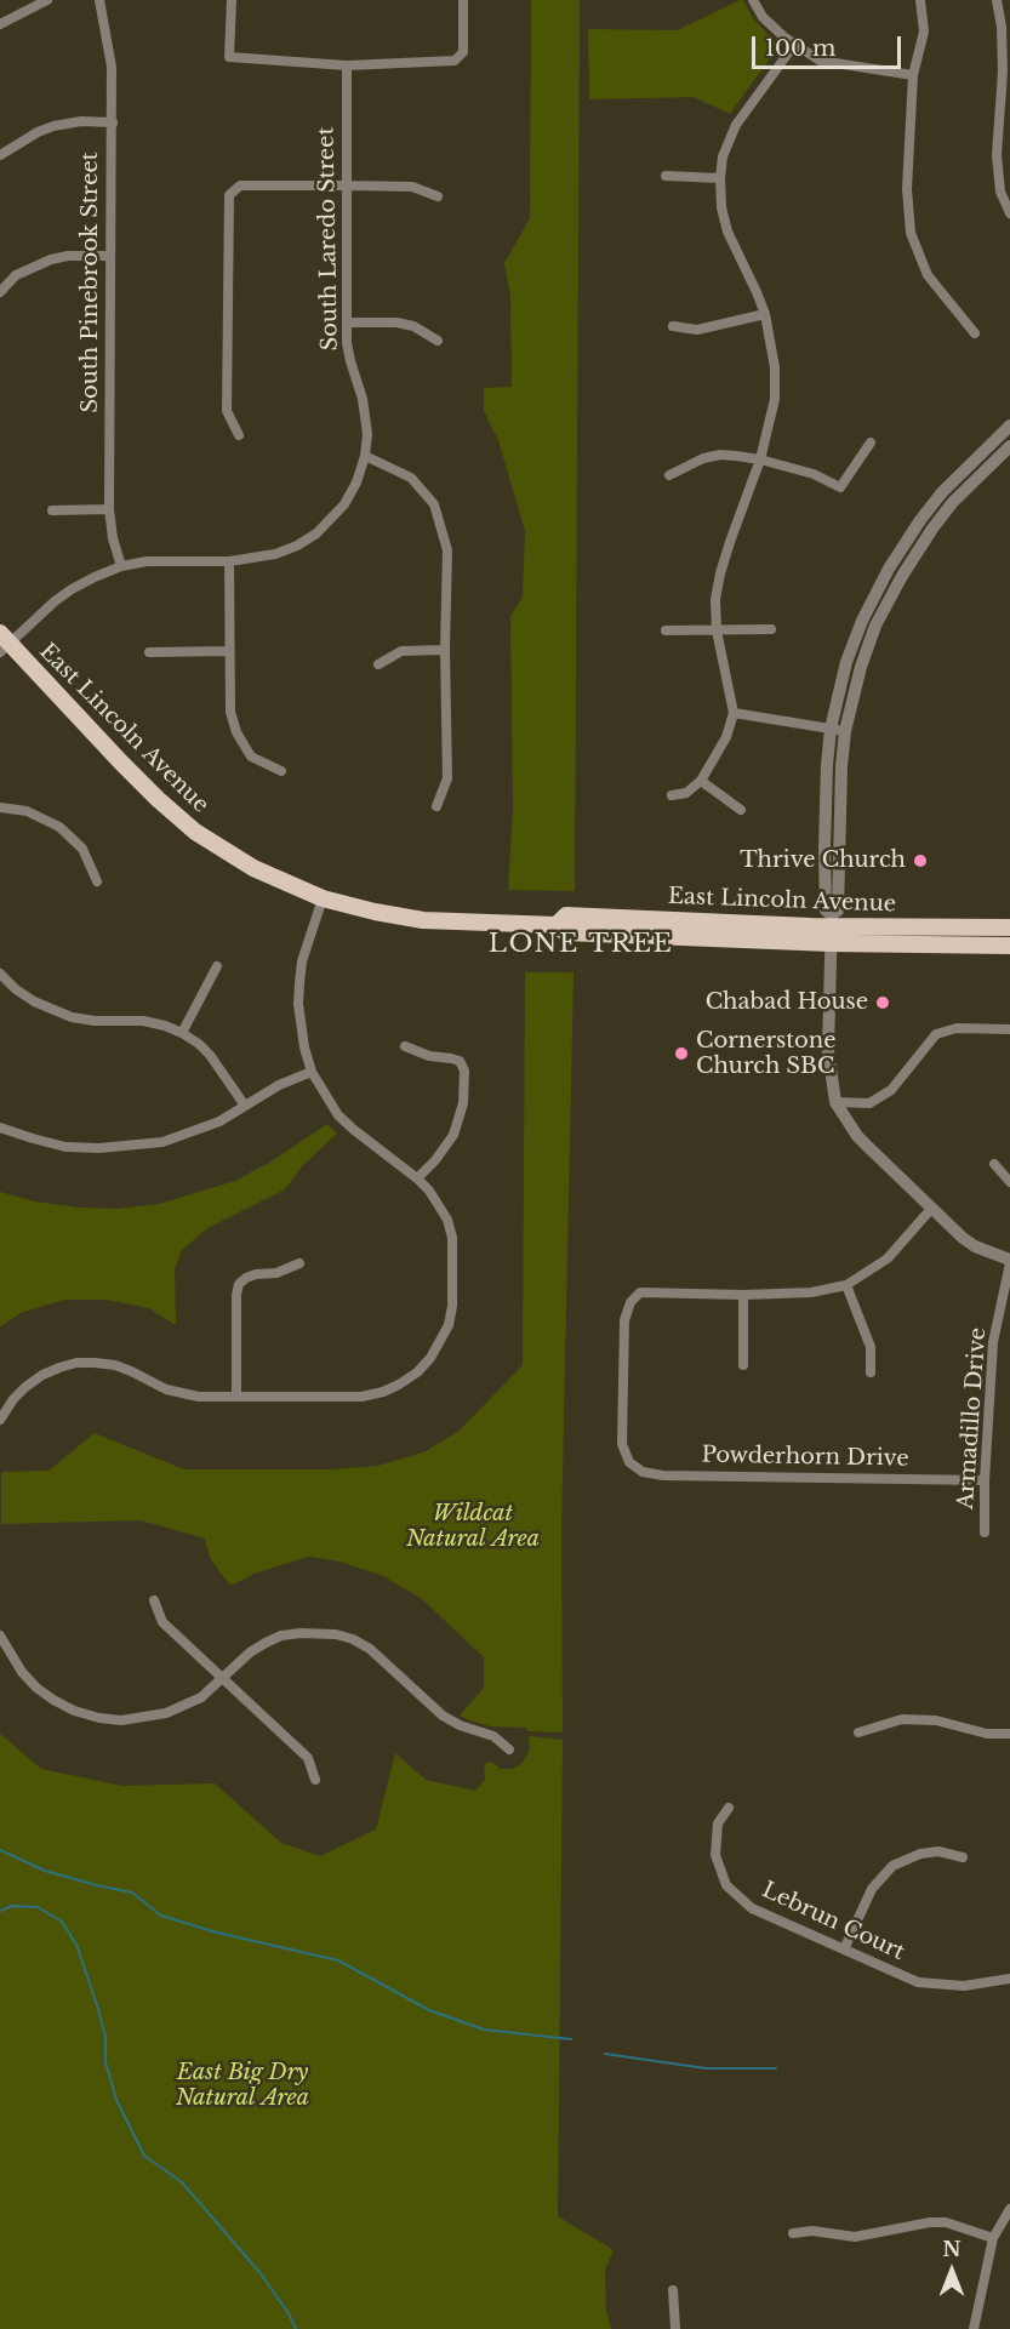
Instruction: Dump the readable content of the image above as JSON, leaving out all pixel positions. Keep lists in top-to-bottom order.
{
  "streets": {
    "main road": ["East Lincoln Avenue"],
    "street": [
      "South Laredo Street",
      "South Pinebrook Street",
      "Armadillo Drive",
      "Powderhorn Drive",
      "Lebrun Court"
    ]
  },
  "crossings": [
    ["South Laredo Street", "South Pinebrook Street"],
    ["South Laredo Street", "East Lincoln Avenue"],
    ["Armadillo Drive", "Powderhorn Drive"]
  ],
  "districts": ["LONE TREE"],
  "parks": ["Wildcat Natural Area", "East Big Dry Natural Area"],
  "places": ["Thrive Church", "Chabad House", "Cornerstone Church SBC"],
  "scale_bar": "100 m",
  "north": "top"
}
